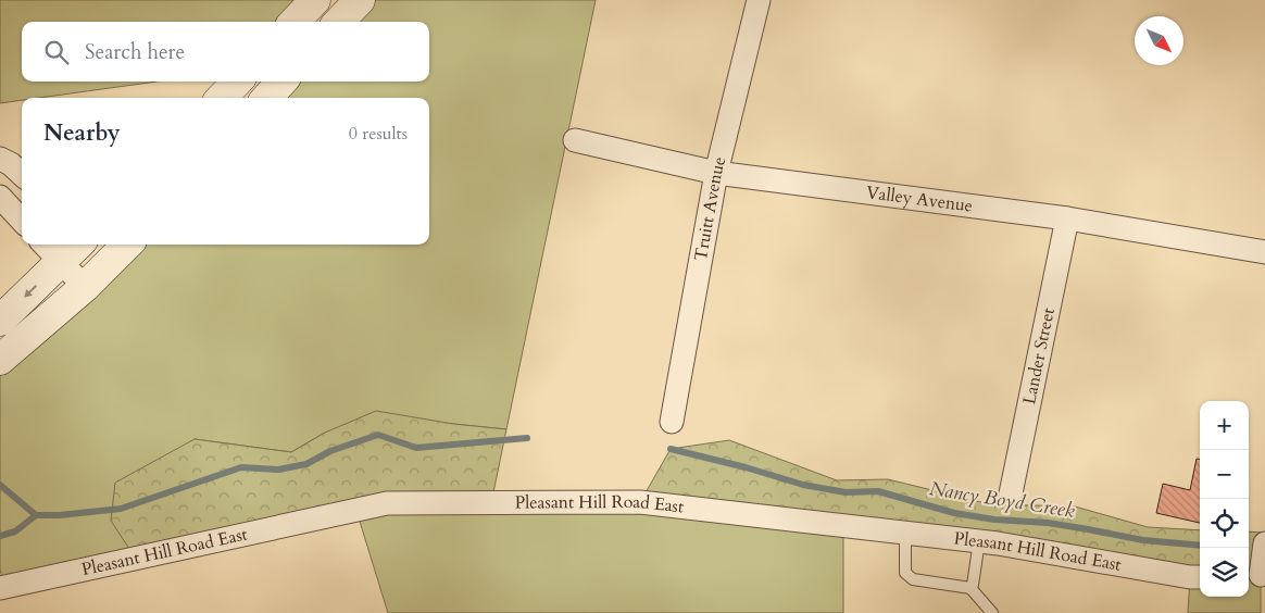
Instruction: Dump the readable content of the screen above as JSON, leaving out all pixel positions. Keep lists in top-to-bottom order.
{
  "streets": {
    "street": [
      "Valley Avenue",
      "Truitt Avenue",
      "Lander Street",
      "Pleasant Hill Road East"
    ]
  },
  "crossings": [
    ["Valley Avenue", "Truitt Avenue"],
    ["Valley Avenue", "Lander Street"]
  ],
  "water": ["Nancy Boyd Creek"],
  "north": "bottom right",
  "page": {
    "search": "Search here",
    "heading": ["Nearby", "0 results"],
    "map_buttons": ["+", "−"]
  }
}
